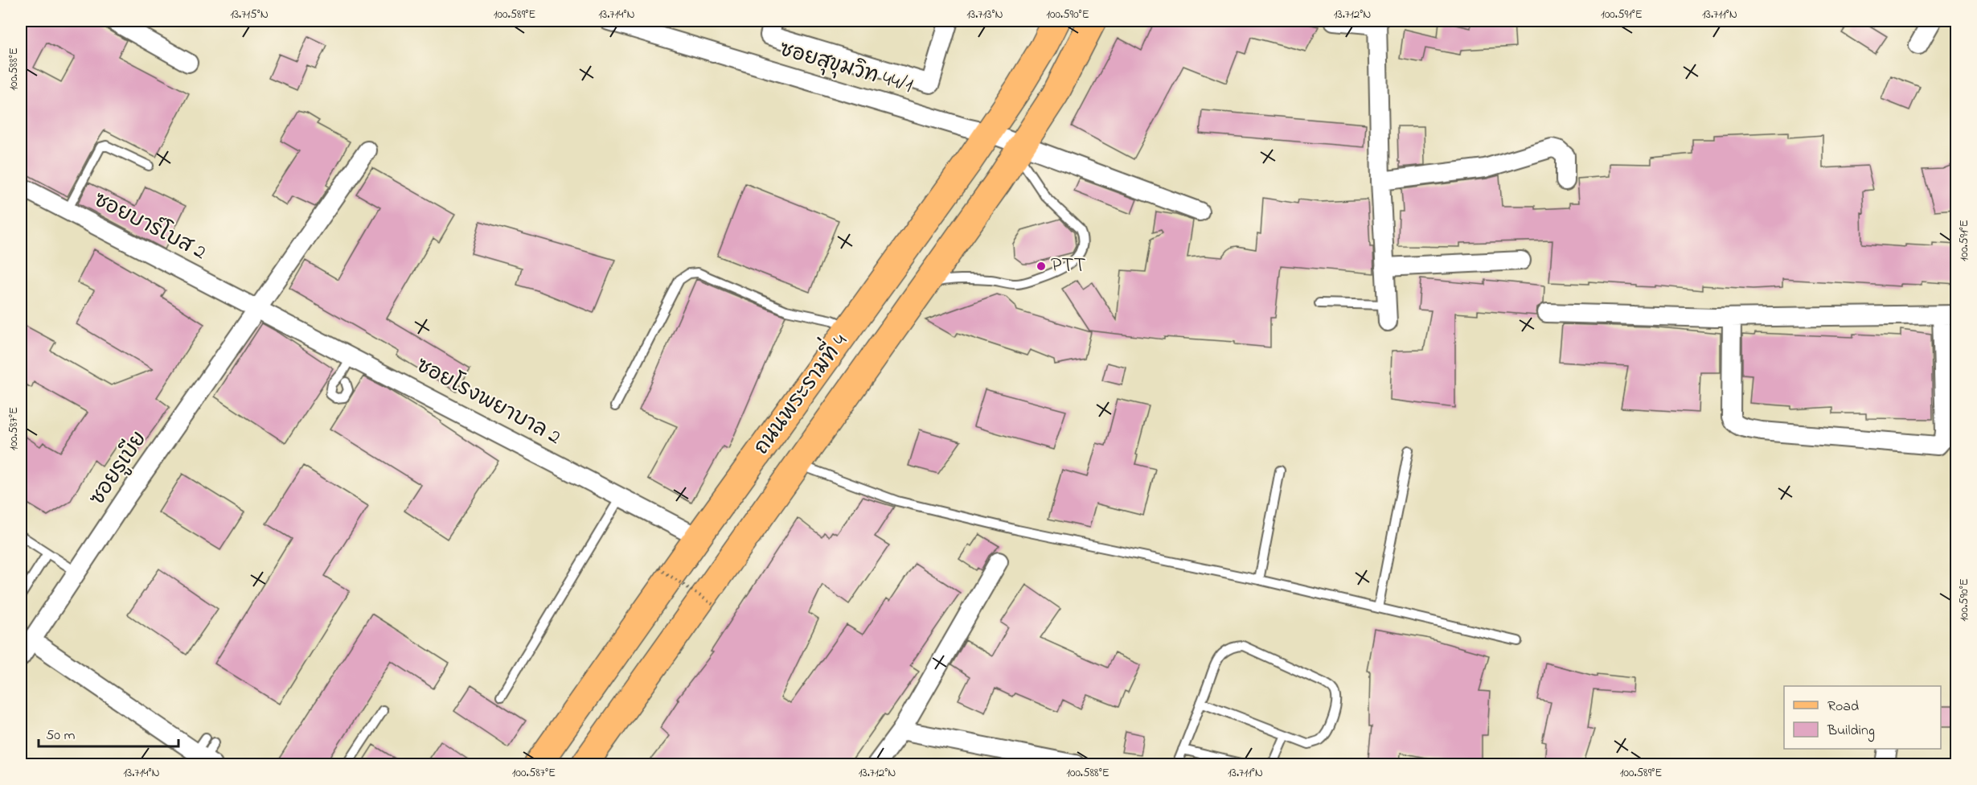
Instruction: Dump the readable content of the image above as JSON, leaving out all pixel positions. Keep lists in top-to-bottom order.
{
  "streets": {
    "main road": ["ถนนพระรามที่ 4"],
    "street": [
      "ซอยสุขุมวิท 44/1",
      "ซอยบาร์โบส 2",
      "ซอยโรงพยาบาล 2",
      "ซอยรูเบีย"
    ]
  },
  "crossings": [
    ["ซอยสุขุมวิท 44/1", "ถนนพระรามที่ 4"],
    ["ซอยบาร์โบส 2", "ซอยโรงพยาบาล 2"],
    ["ซอยบาร์โบส 2", "ซอยรูเบีย"],
    ["ถนนพระรามที่ 4", "ซอยโรงพยาบาล 2"],
    ["ซอยโรงพยาบาล 2", "ซอยรูเบีย"]
  ],
  "places": ["PTT"],
  "legend": ["Road", "Building"],
  "scale_bar": "50 m",
  "coordinates": [
    "13.715°N",
    "100.589°E",
    "13.714°N",
    "13.713°N",
    "100.590°E",
    "13.712°N",
    "100.591°E",
    "13.711°N",
    "100.588°E",
    "100.587°E"
  ]
}
